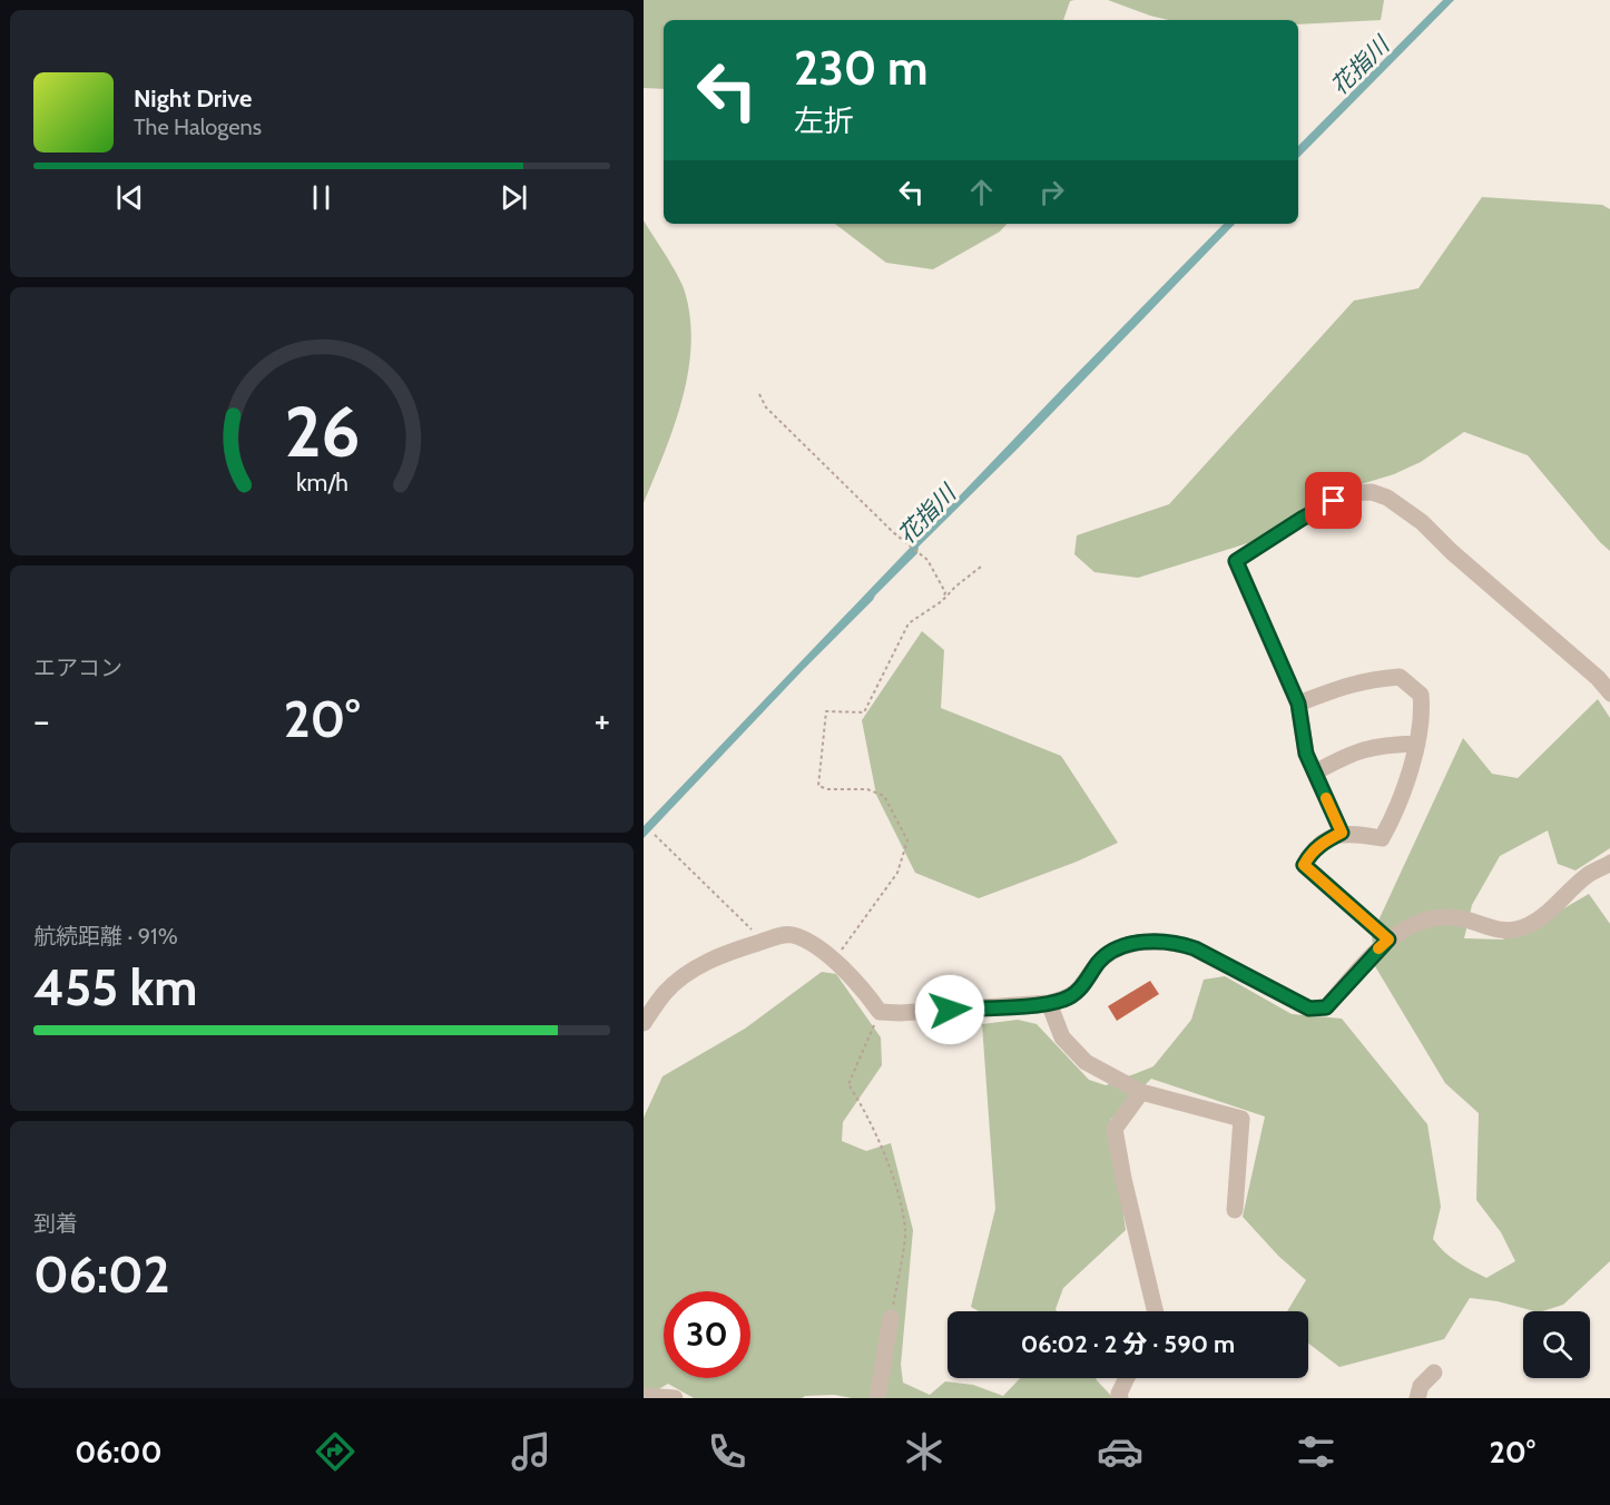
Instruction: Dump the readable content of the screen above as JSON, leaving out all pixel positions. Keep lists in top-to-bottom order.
{
  "water": ["花指川"],
  "page": {
    "turn": ["230 m", "左折"],
    "song": ["Night Drive", "The Halogens"],
    "tile": [
      "エアコン",
      ["航続距離 · 91%", "455 km"],
      ["到着", "06:02"]
    ],
    "heat": ["−", "20°", "+"],
    "limit": "30",
    "trip": "06:02 · 2 分 · 590 m",
    "tabs": ["06:00", "20°"],
    "gauge": ["26", "km/h"]
  }
}
